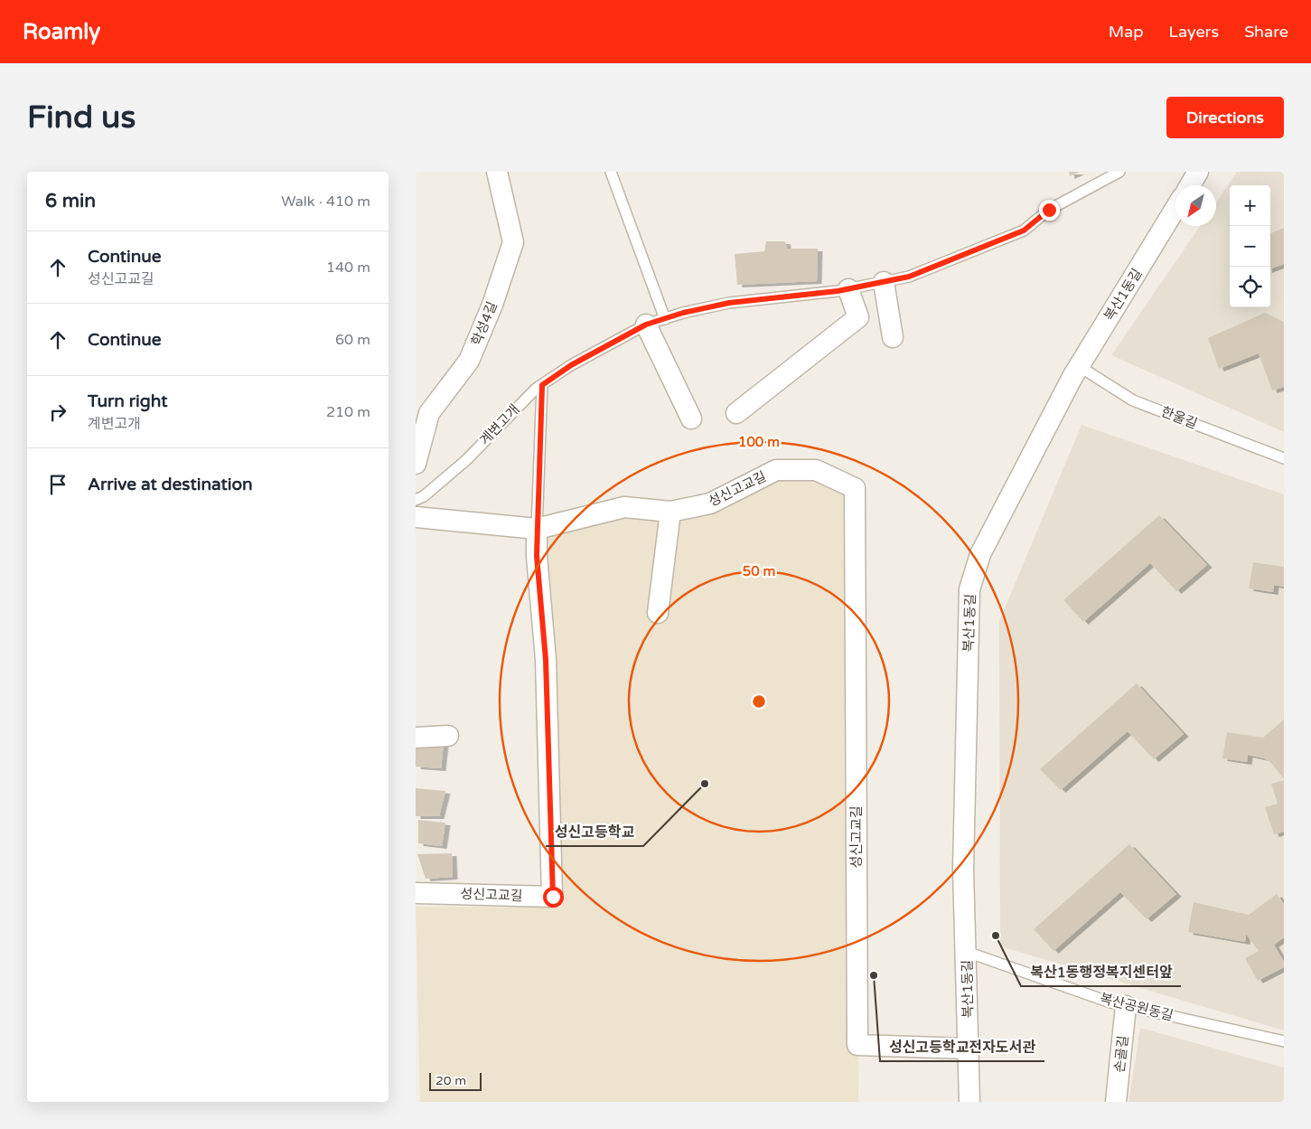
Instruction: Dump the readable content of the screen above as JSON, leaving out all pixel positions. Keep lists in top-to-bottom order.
{
  "streets": {
    "street": [
      "복산1동길",
      "학성4길",
      "성신고교길",
      "손골길"
    ],
    "lane": ["한울길", "계변고개", "복산공원동길"]
  },
  "crossings": [
    ["복산1동길", "한울길"],
    ["복산1동길", "성신고교길"],
    ["복산1동길", "복산공원동길"],
    ["복산공원동길", "손골길"]
  ],
  "places": ["성신고등학교", "복산1동행정복지센터앞", "성신고등학교전자도서관"],
  "scale_bar": "20 m",
  "north": "bottom left",
  "page": {
    "header": "Roamly",
    "nav": ["Map", "Layers", "Share"],
    "buttons": "Directions",
    "title": "Find us",
    "heading": ["6 min", "Walk · 410 m"],
    "map_buttons": ["+", "−"],
    "list": [
      ["Continue", "성신고교길", "140 m"],
      ["Continue", "60 m"],
      ["Turn right", "계변고개", "210 m"],
      "Arrive at destination"
    ],
    "scale": "20 m"
  },
  "rings": ["100 m", "50 m"]
}
